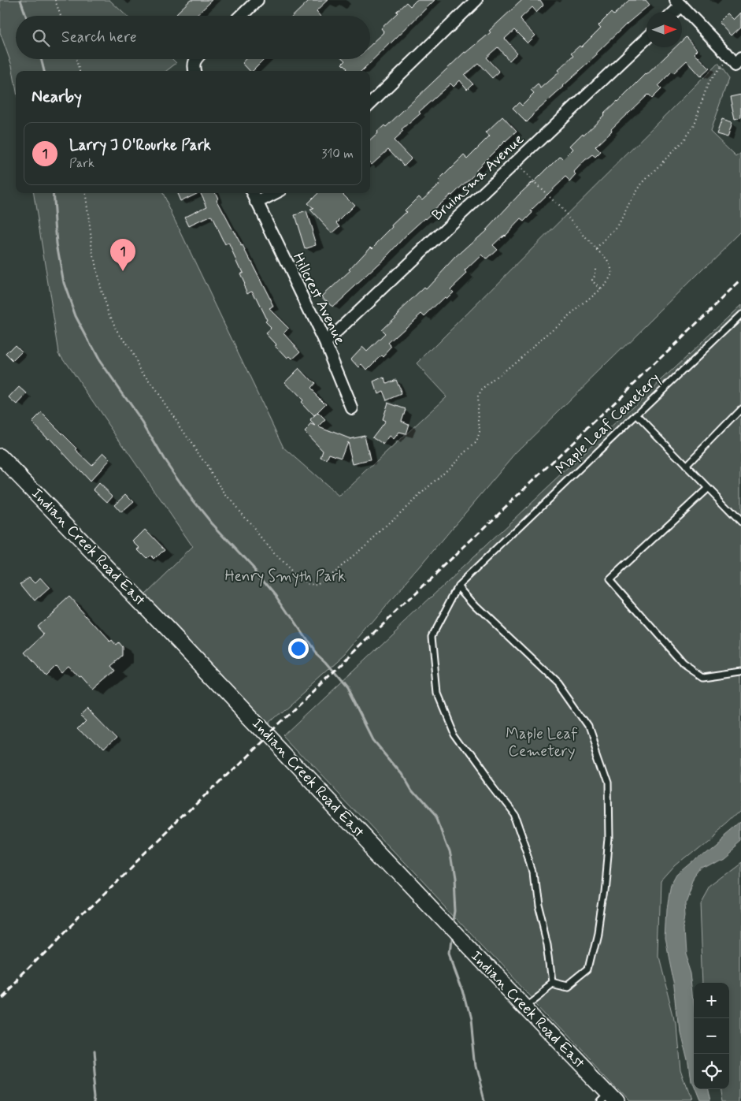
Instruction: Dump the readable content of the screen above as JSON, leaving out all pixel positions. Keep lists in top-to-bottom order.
{
  "streets": {
    "main road": ["Indian Creek Road East"],
    "street": ["Bruinsma Avenue", "Hillcrest Avenue"],
    "lane": ["Maple Leaf Cemetery"]
  },
  "crossings": [
    ["Bruinsma Avenue", "Hillcrest Avenue"]
  ],
  "parks": ["Henry Smyth Park", "Maple Leaf Cemetery"],
  "north": "right",
  "page": {
    "search": "Search here",
    "heading": "Nearby",
    "list": [
      {
        "mark": "1",
        "name": "Larry J O'Rourke Park",
        "note": "Park",
        "value": "310 m"
      }
    ],
    "pins": "1",
    "map_buttons": ["+", "−"]
  }
}
